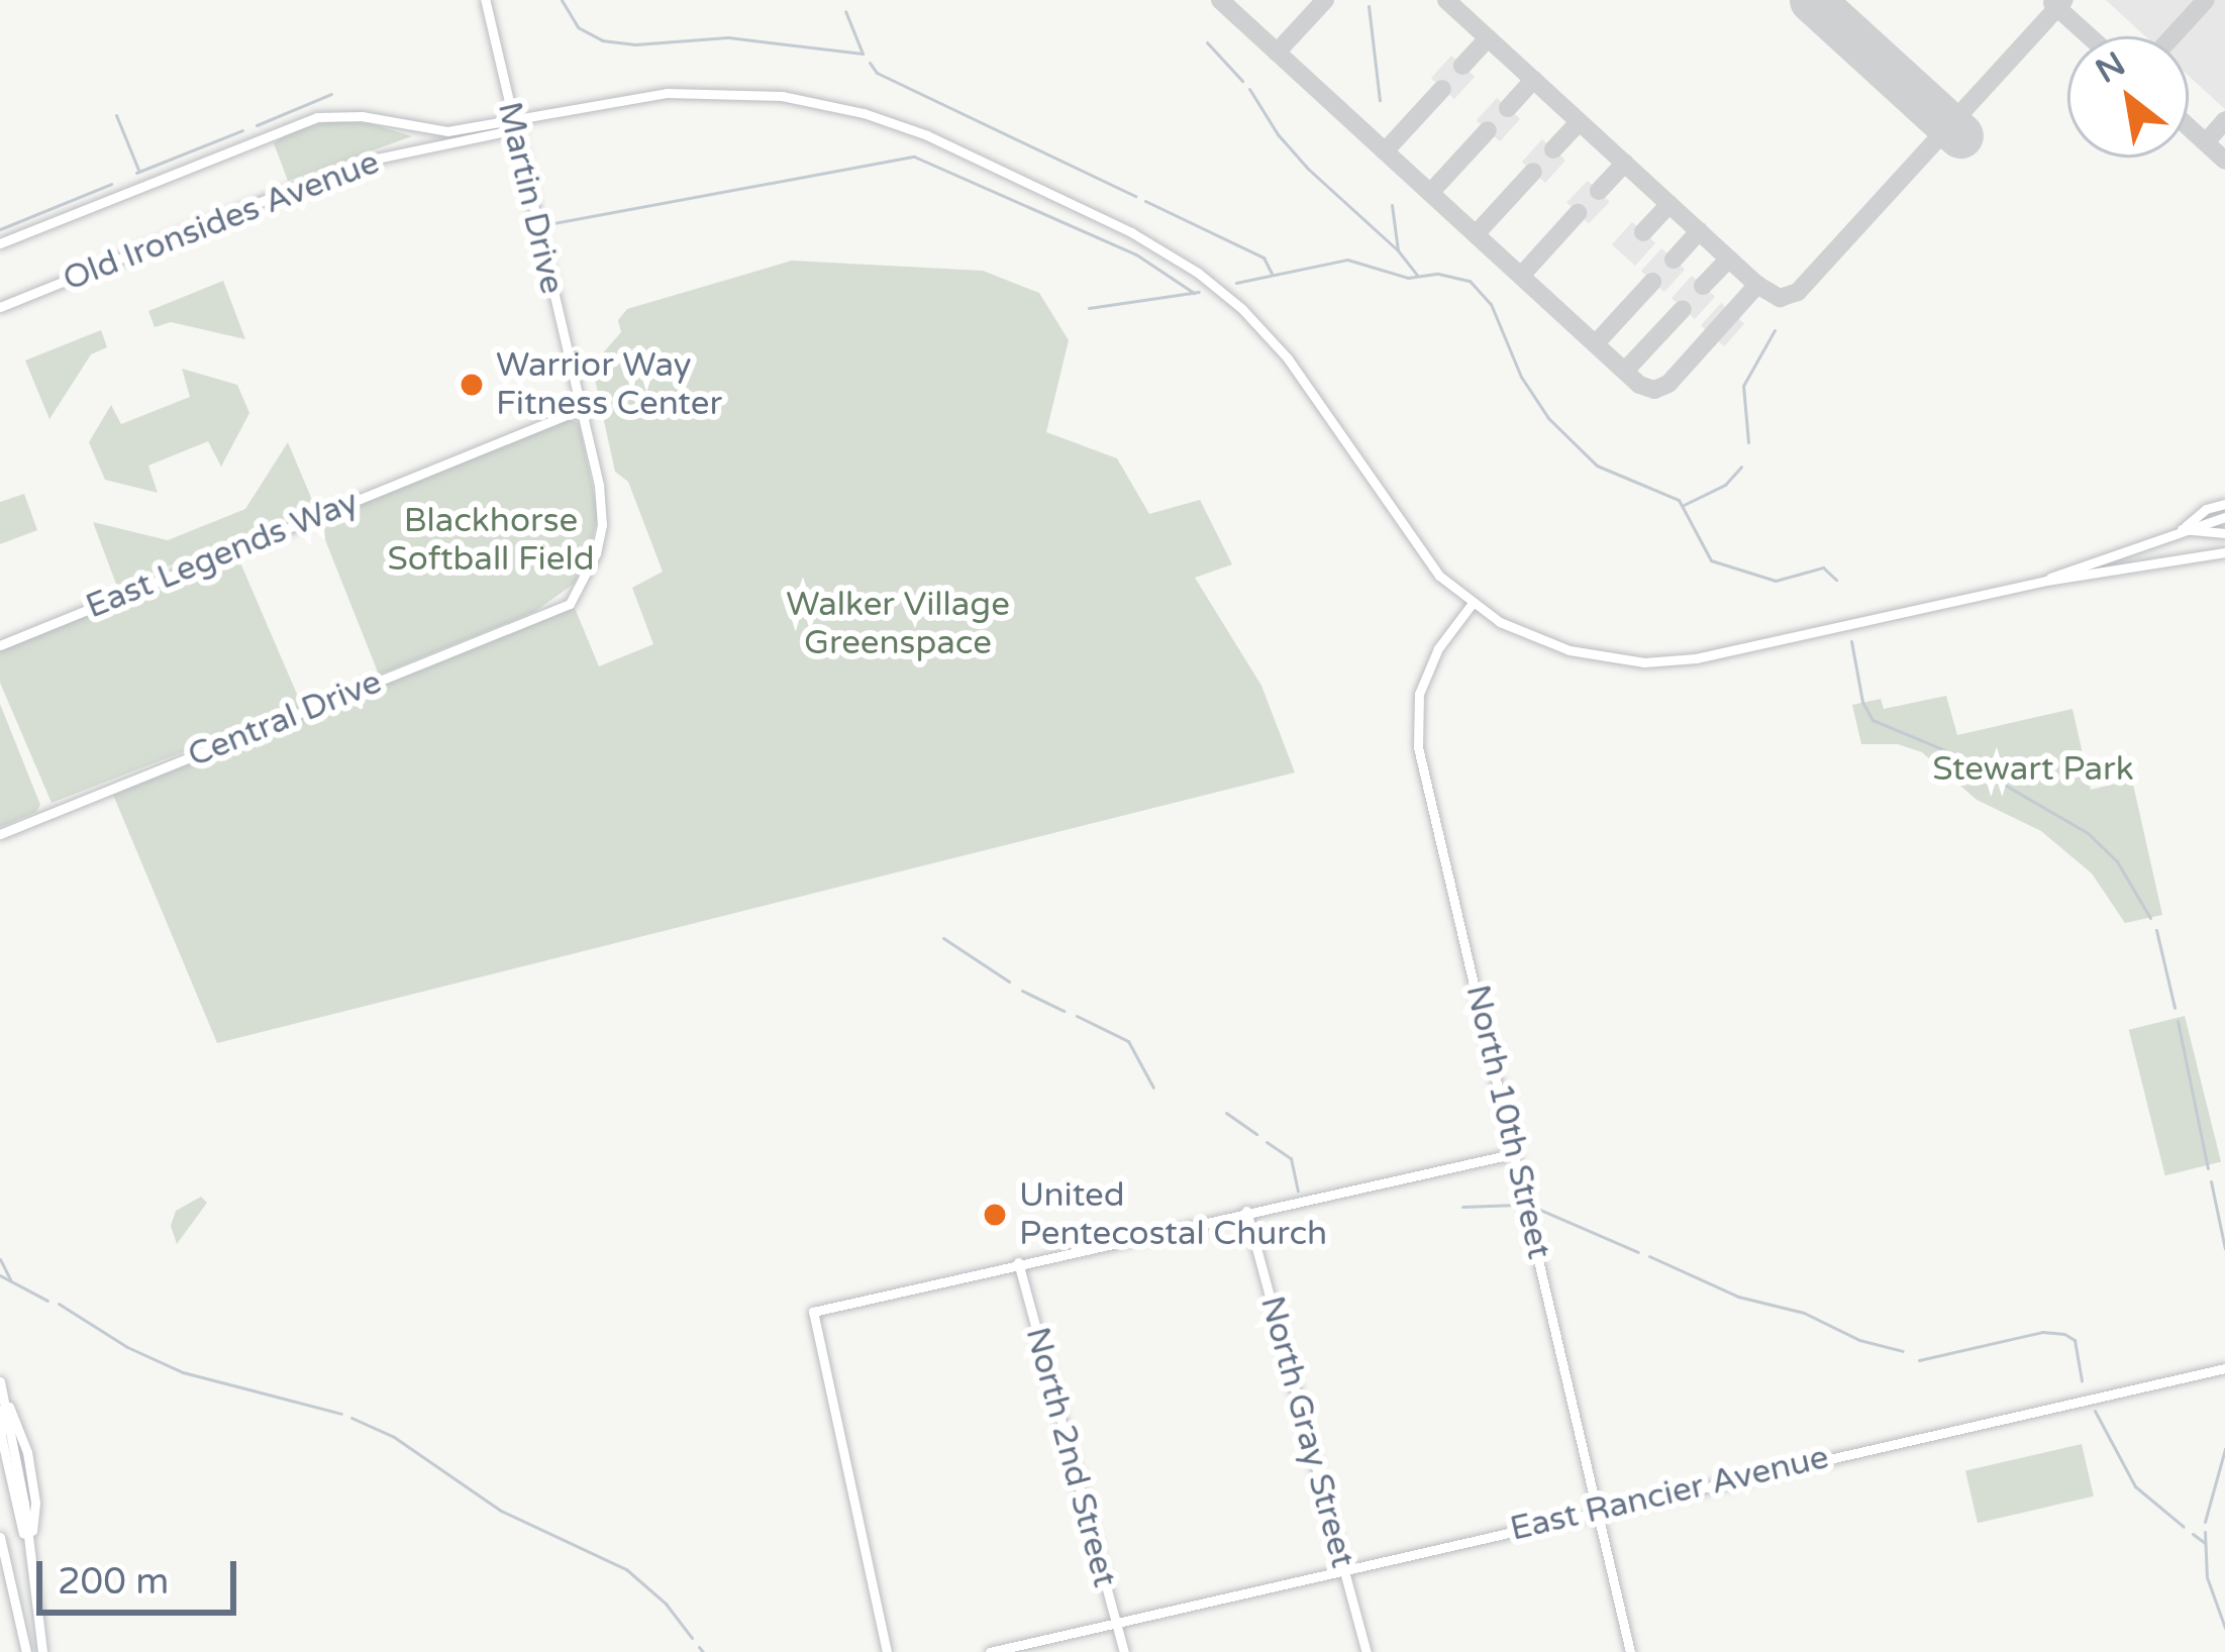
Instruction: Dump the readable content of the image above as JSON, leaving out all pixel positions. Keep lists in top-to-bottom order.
{
  "streets": {
    "street": [
      "Martin Drive",
      "Old Ironsides Avenue",
      "East Legends Way",
      "Central Drive",
      "North 10th Street",
      "North Gray Street",
      "North 2nd Street",
      "East Rancier Avenue"
    ]
  },
  "crossings": [
    ["Martin Drive", "Old Ironsides Avenue"],
    ["Martin Drive", "East Legends Way"],
    ["Martin Drive", "Central Drive"],
    ["North 10th Street", "East Rancier Avenue"],
    ["North Gray Street", "East Rancier Avenue"],
    ["North 2nd Street", "East Rancier Avenue"]
  ],
  "parks": ["Blackhorse Softball Field", "Walker Village Greenspace", "Stewart Park"],
  "places": ["Warrior Way Fitness Center", "United Pentecostal Church"],
  "scale_bar": "200 m",
  "north": "top left"
}
